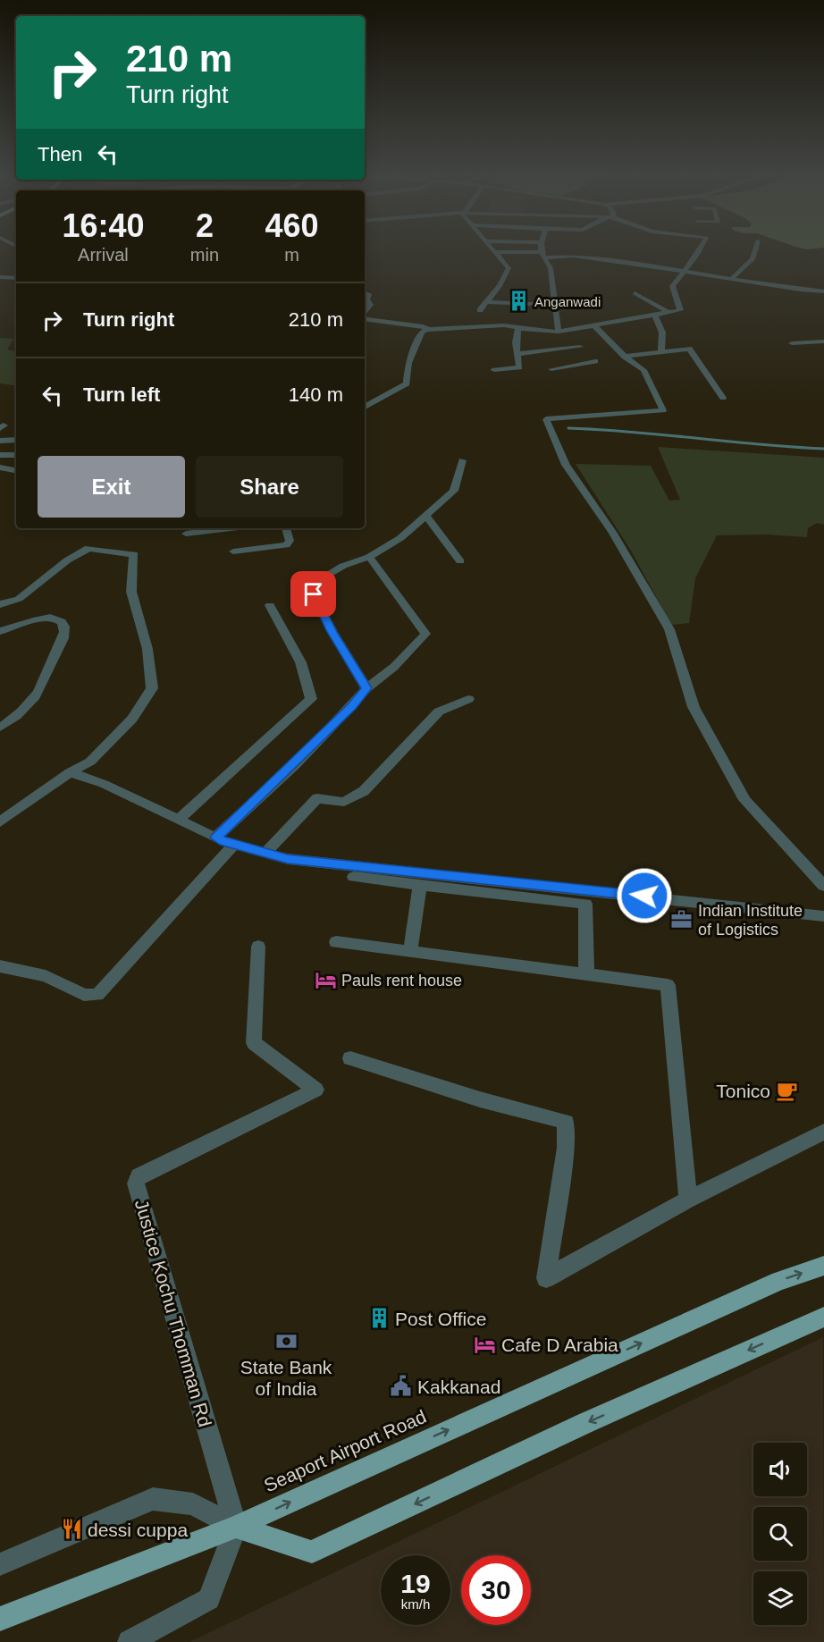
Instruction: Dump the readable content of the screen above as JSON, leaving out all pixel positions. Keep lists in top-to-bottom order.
{
  "streets": {
    "main road": ["Seaport Airport Road"],
    "street": ["Justice Kochu Thomman Rd"]
  },
  "crossings": [
    ["Justice Kochu Thomman Rd", "Seaport Airport Road"]
  ],
  "places": {
    "building": ["Anganwadi", "Post Office"],
    "office": ["Indian Institute of Logistics"],
    "hotel": ["Pauls rent house", "Cafe D Arabia"],
    "cafe": ["Tonico"],
    "bank": ["State Bank of India"],
    "public building": ["Kakkanad"],
    "restaurant": ["dessi cuppa"]
  },
  "page": {
    "turn": ["210 m", "Turn right"],
    "then": "Then",
    "eta": [
      "16:40",
      "Arrival",
      "2",
      "min",
      "460",
      "m"
    ],
    "list": [
      {
        "name": "Turn right",
        "value": "210 m"
      },
      {
        "name": "Turn left",
        "value": "140 m"
      }
    ],
    "buttons": ["Exit", "Share"],
    "speed": "19 km/h",
    "limit": "30"
  }
}
